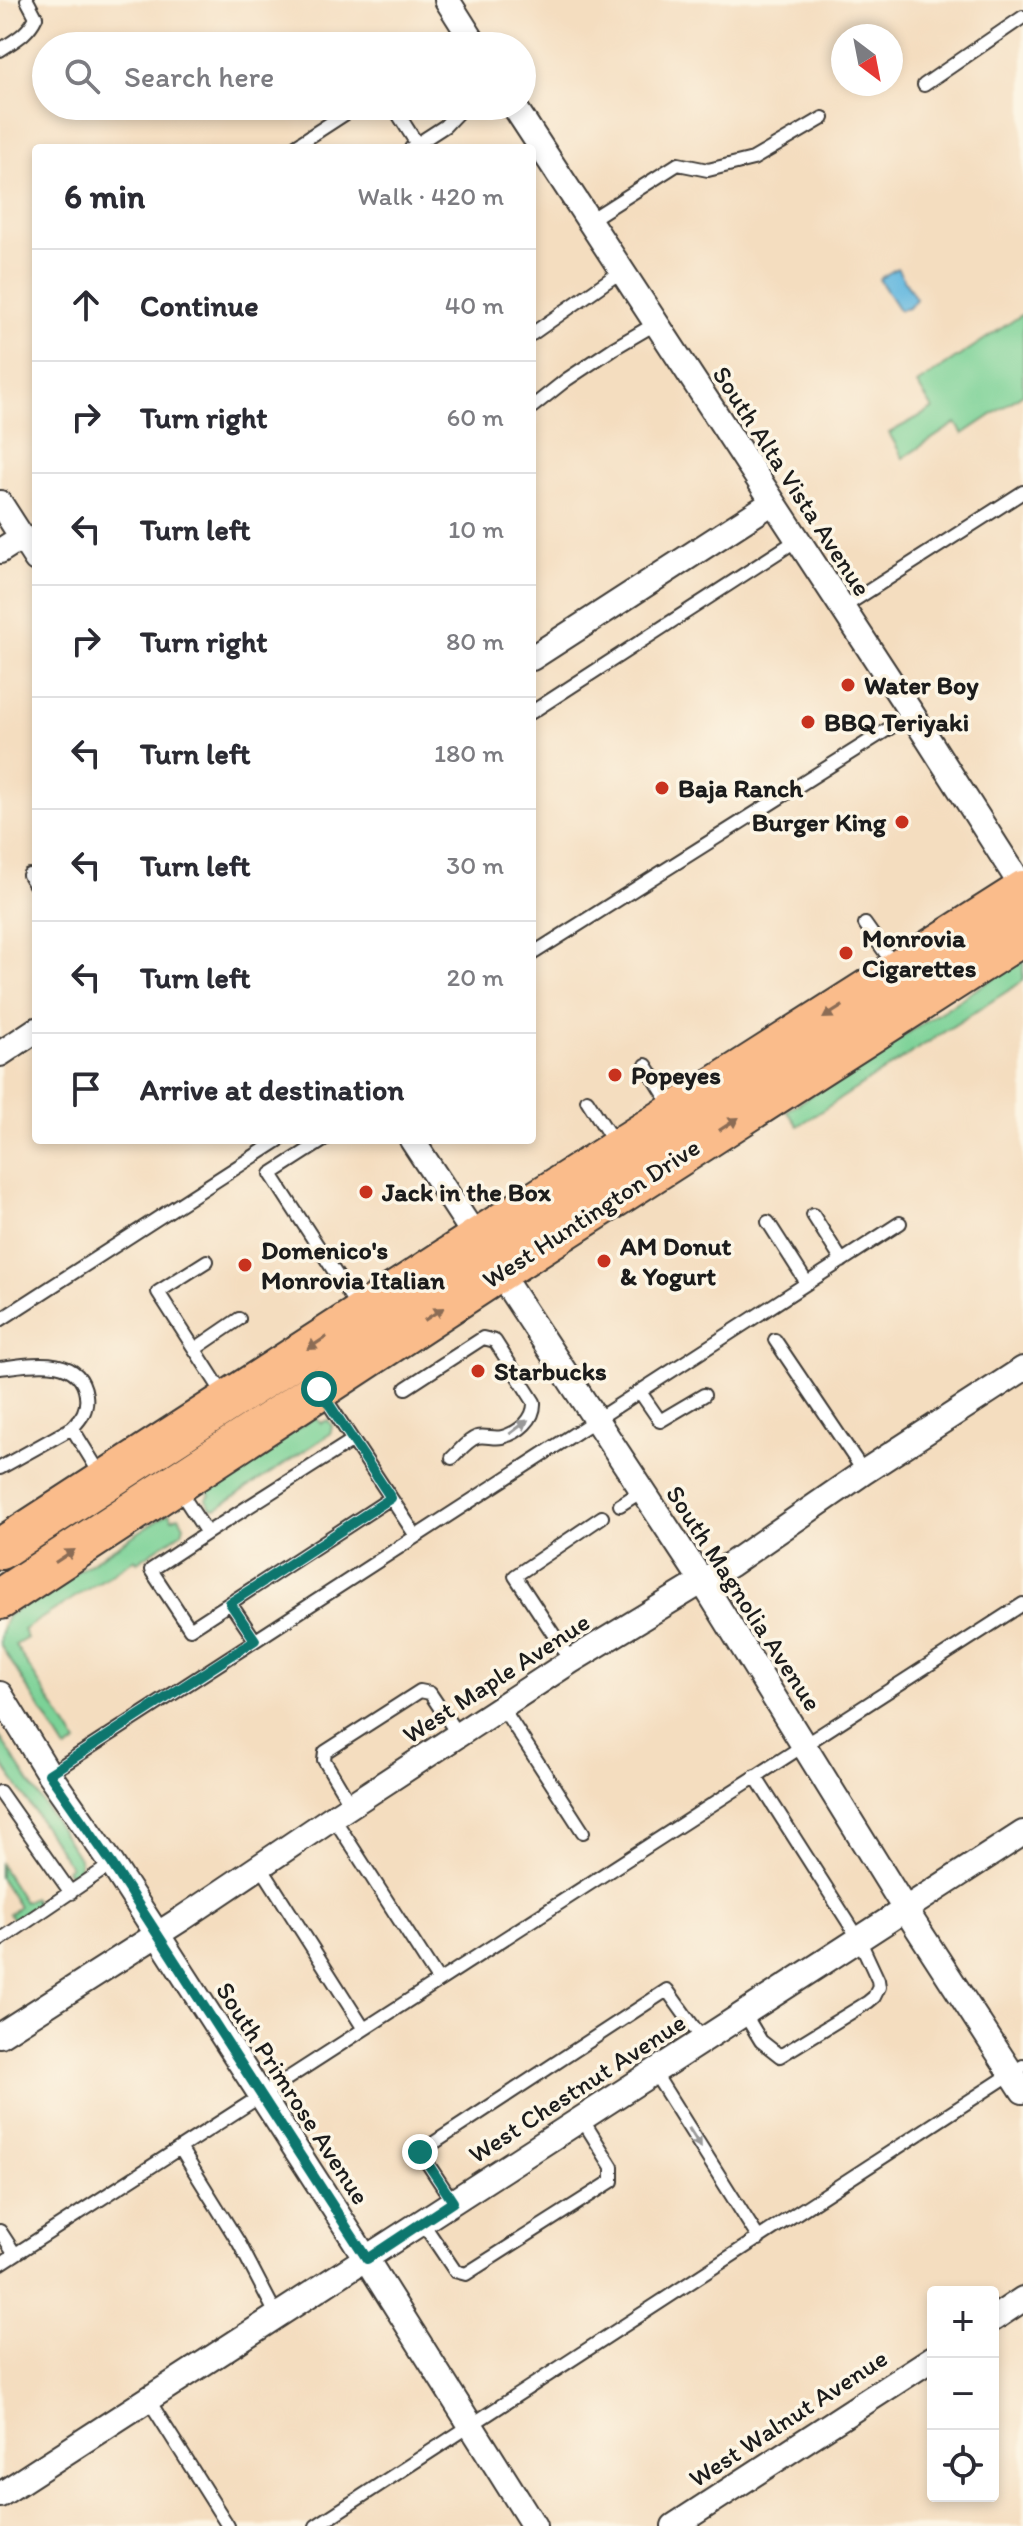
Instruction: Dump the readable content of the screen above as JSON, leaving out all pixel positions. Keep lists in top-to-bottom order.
{
  "streets": {
    "main road": ["West Huntington Drive"],
    "street": [
      "South Alta Vista Avenue",
      "South Magnolia Avenue",
      "West Maple Avenue",
      "West Chestnut Avenue",
      "South Primrose Avenue",
      "West Walnut Avenue"
    ]
  },
  "crossings": [
    ["South Alta Vista Avenue", "West Huntington Drive"],
    ["West Huntington Drive", "South Magnolia Avenue"],
    ["South Magnolia Avenue", "West Maple Avenue"],
    ["South Magnolia Avenue", "West Chestnut Avenue"],
    ["West Maple Avenue", "South Primrose Avenue"],
    ["West Chestnut Avenue", "South Primrose Avenue"]
  ],
  "places": [
    "Water Boy",
    "BBQ Teriyaki",
    "Baja Ranch",
    "Burger King",
    "Monrovia Cigarettes",
    "Popeyes",
    "Jack in the Box",
    "AM Donut & Yogurt",
    "Domenico's Monrovia Italian",
    "Starbucks"
  ],
  "north": "bottom right",
  "page": {
    "search": "Search here",
    "heading": ["6 min", "Walk · 420 m"],
    "list": [
      ["Continue", "40 m"],
      ["Turn right", "60 m"],
      ["Turn left", "10 m"],
      ["Turn right", "80 m"],
      ["Turn left", "180 m"],
      ["Turn left", "30 m"],
      ["Turn left", "20 m"],
      "Arrive at destination"
    ],
    "map_buttons": ["+", "−"]
  }
}
